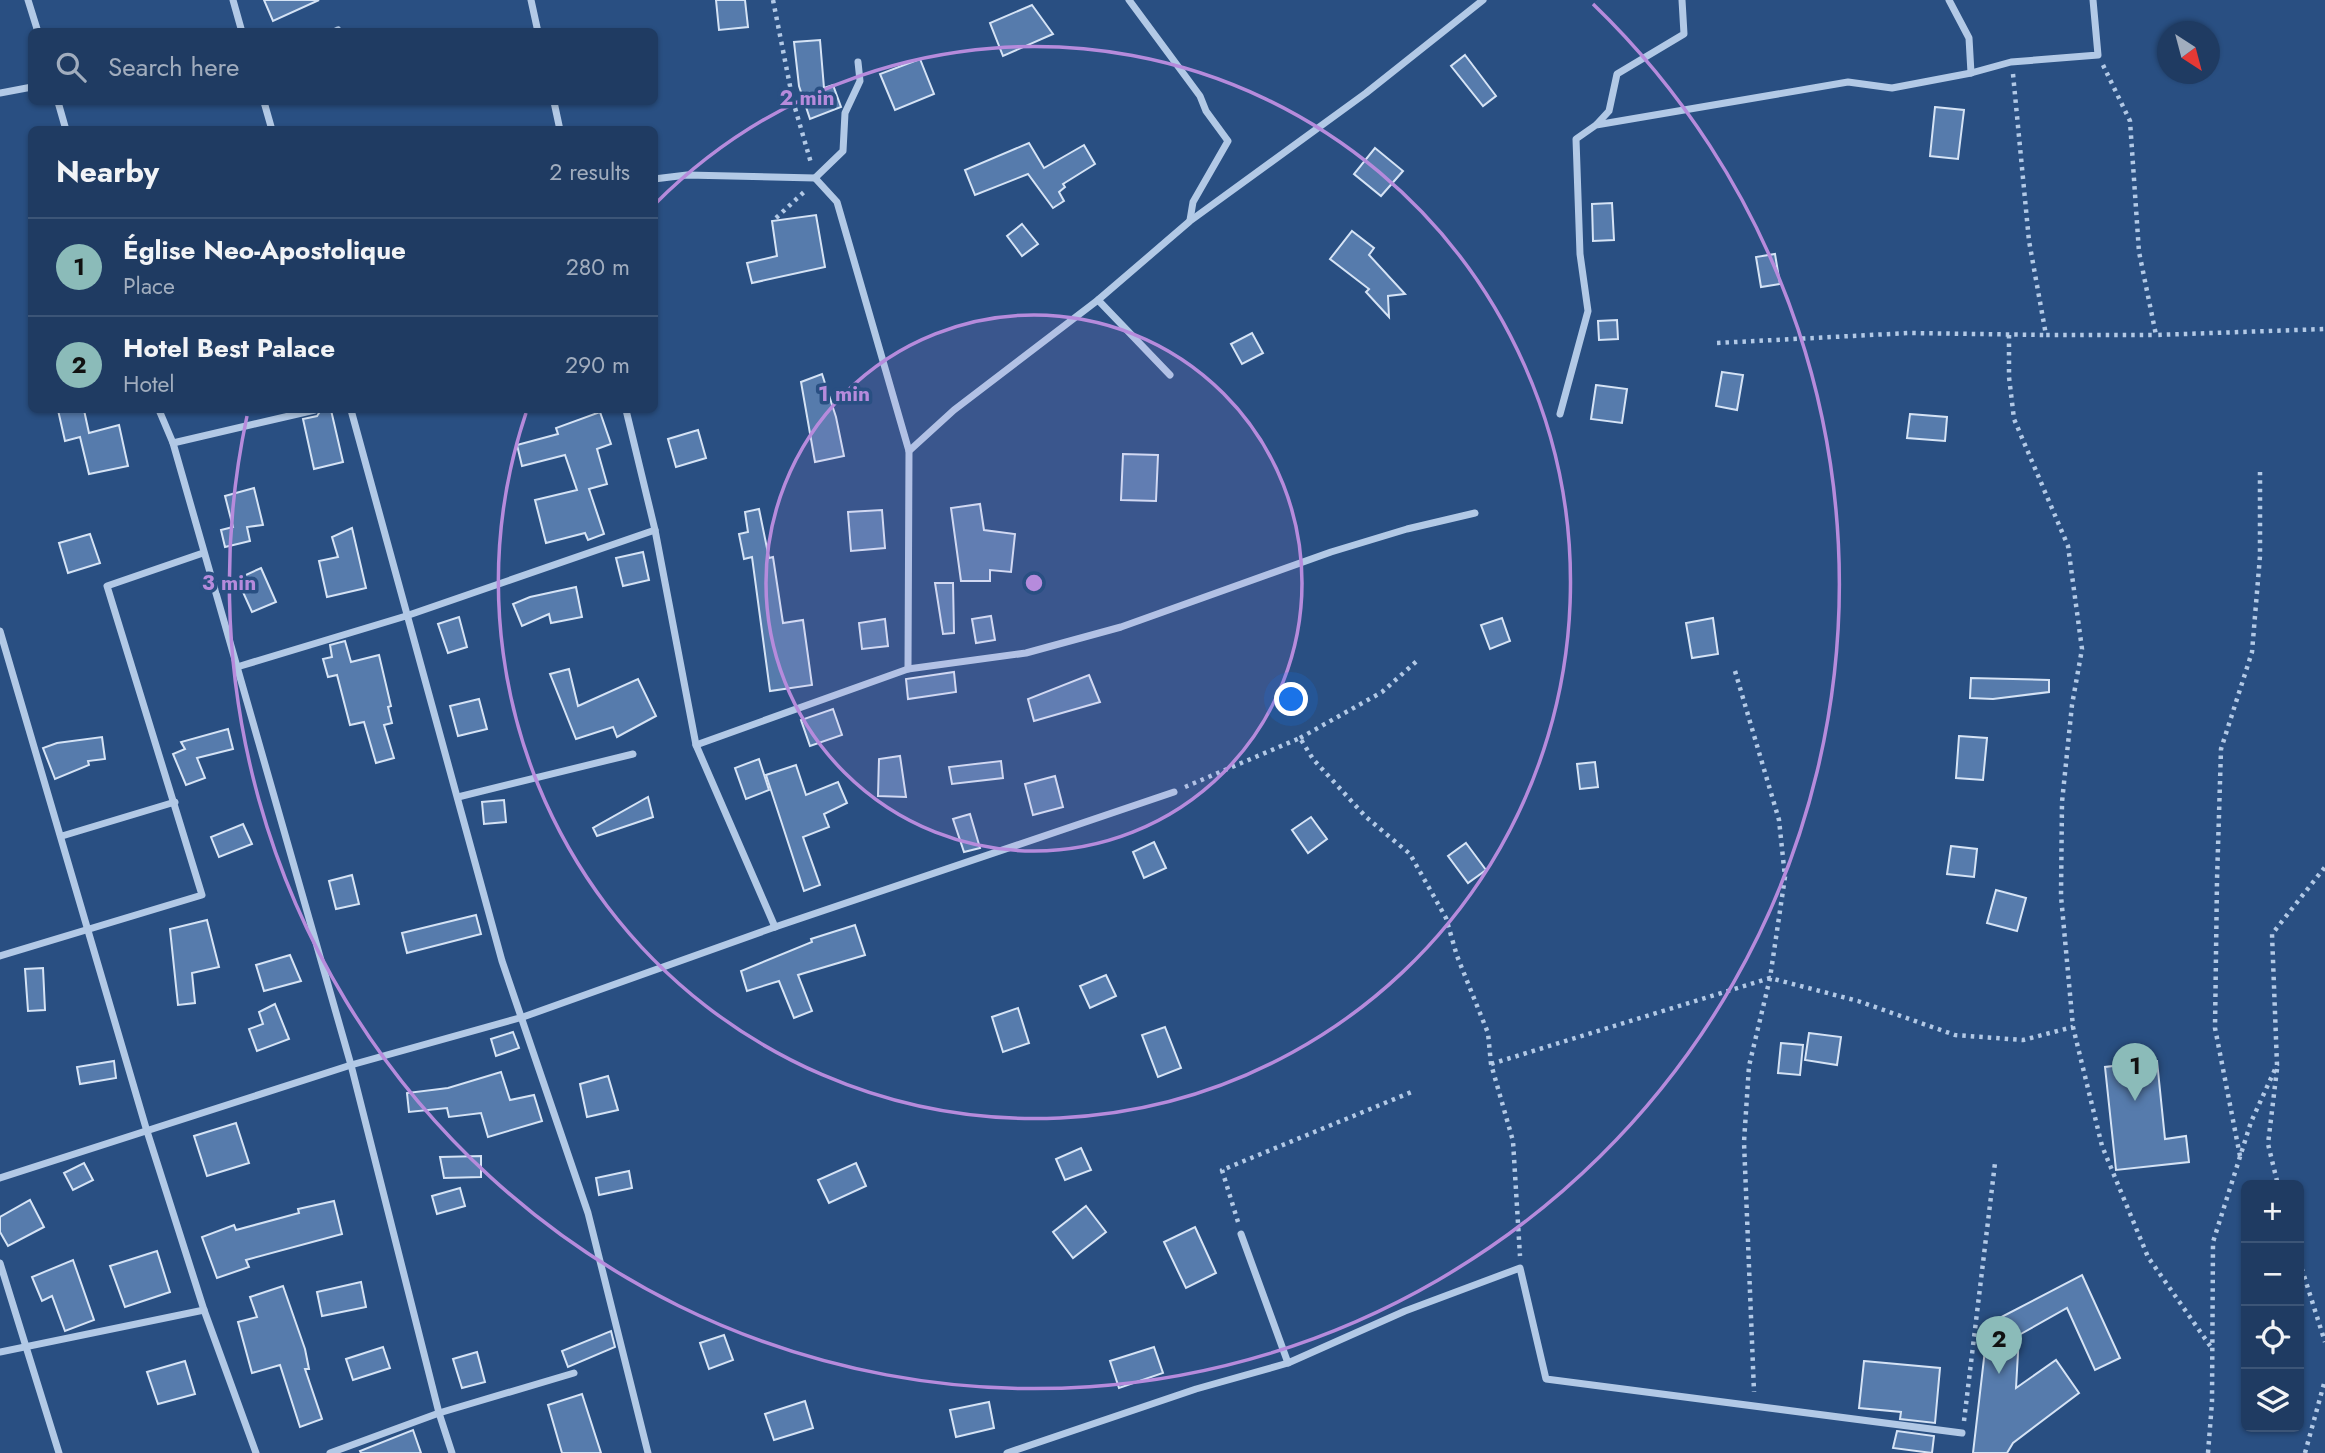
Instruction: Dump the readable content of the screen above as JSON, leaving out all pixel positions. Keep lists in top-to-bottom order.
{
  "north": "bottom right",
  "page": {
    "search": "Search here",
    "heading": ["Nearby", "2 results"],
    "list": [
      {
        "mark": "1",
        "name": "Église Neo-Apostolique",
        "note": "Place",
        "value": "280 m"
      },
      {
        "mark": "2",
        "name": "Hotel Best Palace",
        "note": "Hotel",
        "value": "290 m"
      }
    ],
    "pins": ["1", "2"],
    "map_buttons": ["+", "−"]
  },
  "rings": ["2 min", "1 min", "3 min"]
}
